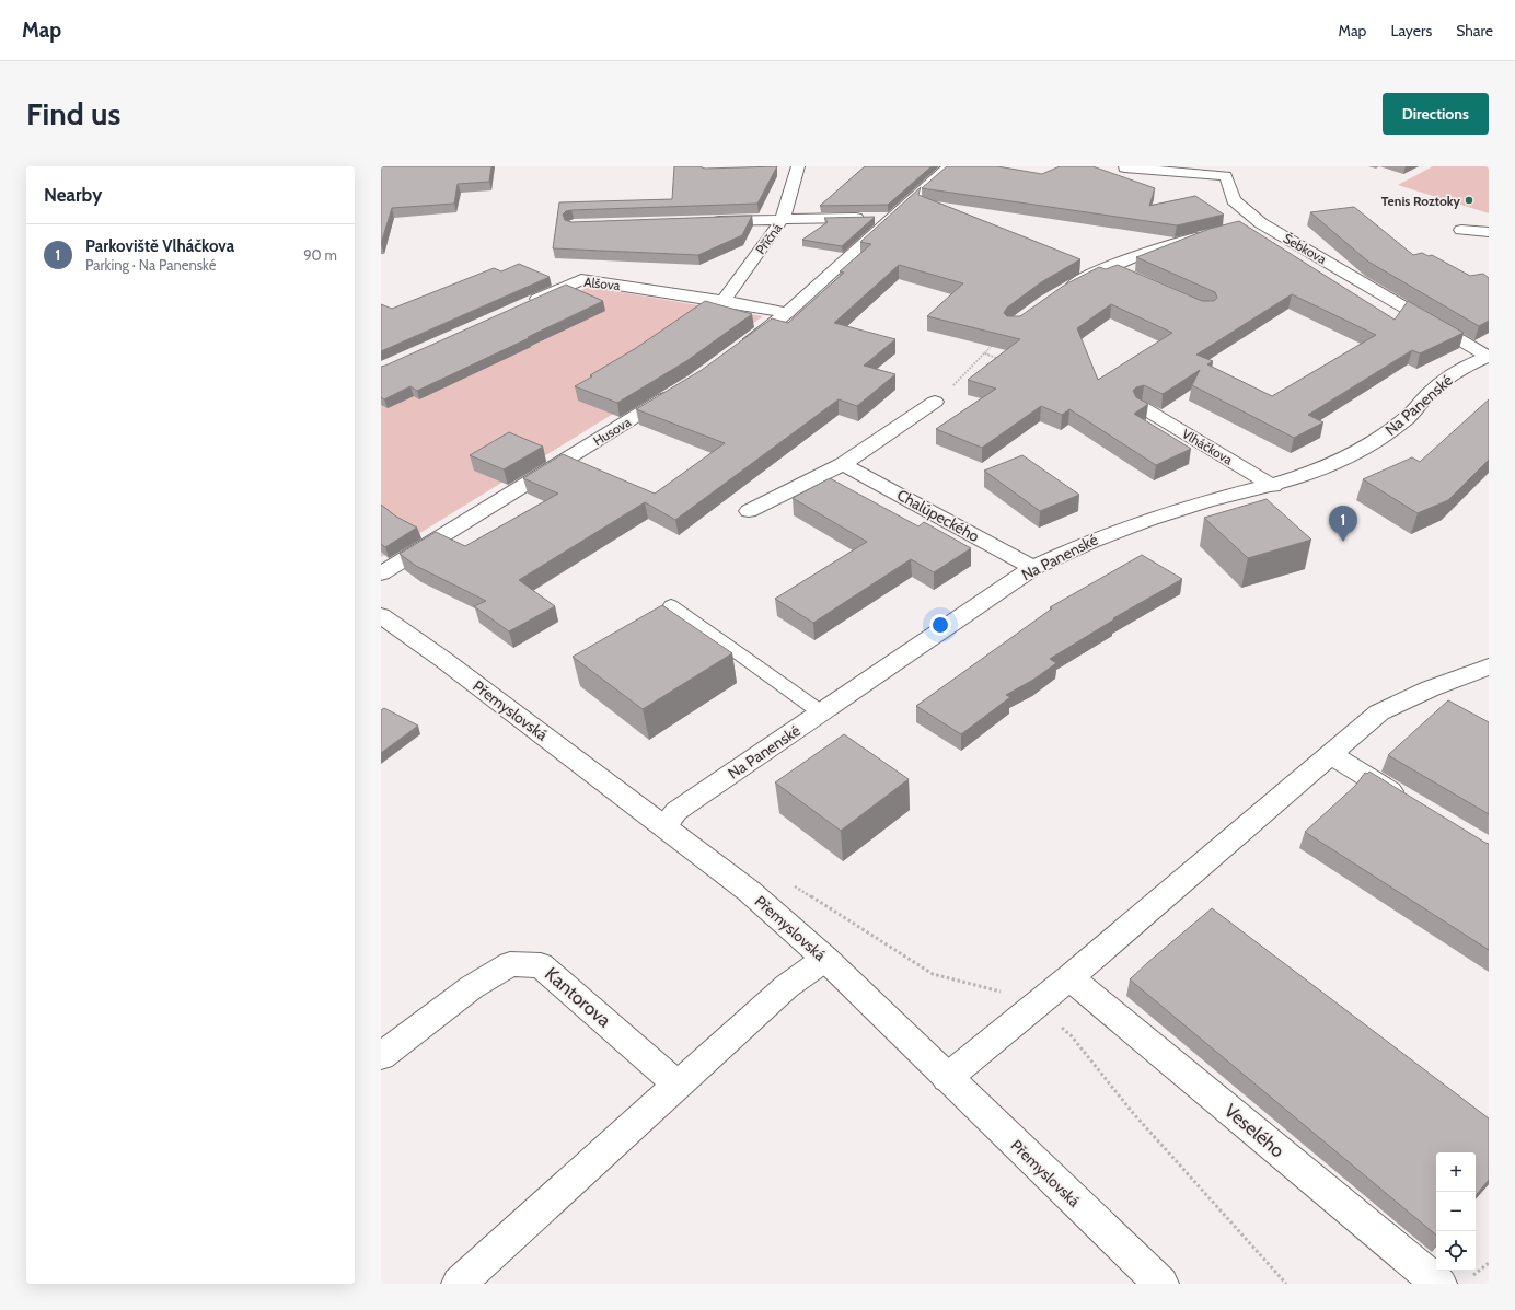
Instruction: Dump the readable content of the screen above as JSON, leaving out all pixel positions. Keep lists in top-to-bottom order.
{
  "streets": {
    "street": [
      "Příčná",
      "Šebkova",
      "Alšova",
      "Na Panenské",
      "Husova",
      "Vlháčkova",
      "Chalúpeckého",
      "Přemyslovská",
      "Kantorova",
      "Veselého"
    ]
  },
  "crossings": [
    ["Příčná", "Alšova"],
    ["Šebkova", "Na Panenské"],
    ["Na Panenské", "Vlháčkova"],
    ["Na Panenské", "Chalúpeckého"],
    ["Na Panenské", "Přemyslovská"]
  ],
  "places": ["Tenis Roztoky"],
  "page": {
    "header": "Map",
    "nav": ["Map", "Layers", "Share"],
    "buttons": "Directions",
    "title": "Find us",
    "heading": "Nearby",
    "list": [
      {
        "mark": "1",
        "name": "Parkoviště Vlháčkova",
        "note": "Parking · Na Panenské",
        "value": "90 m"
      }
    ],
    "pins": "1",
    "map_buttons": ["+", "−"]
  }
}
